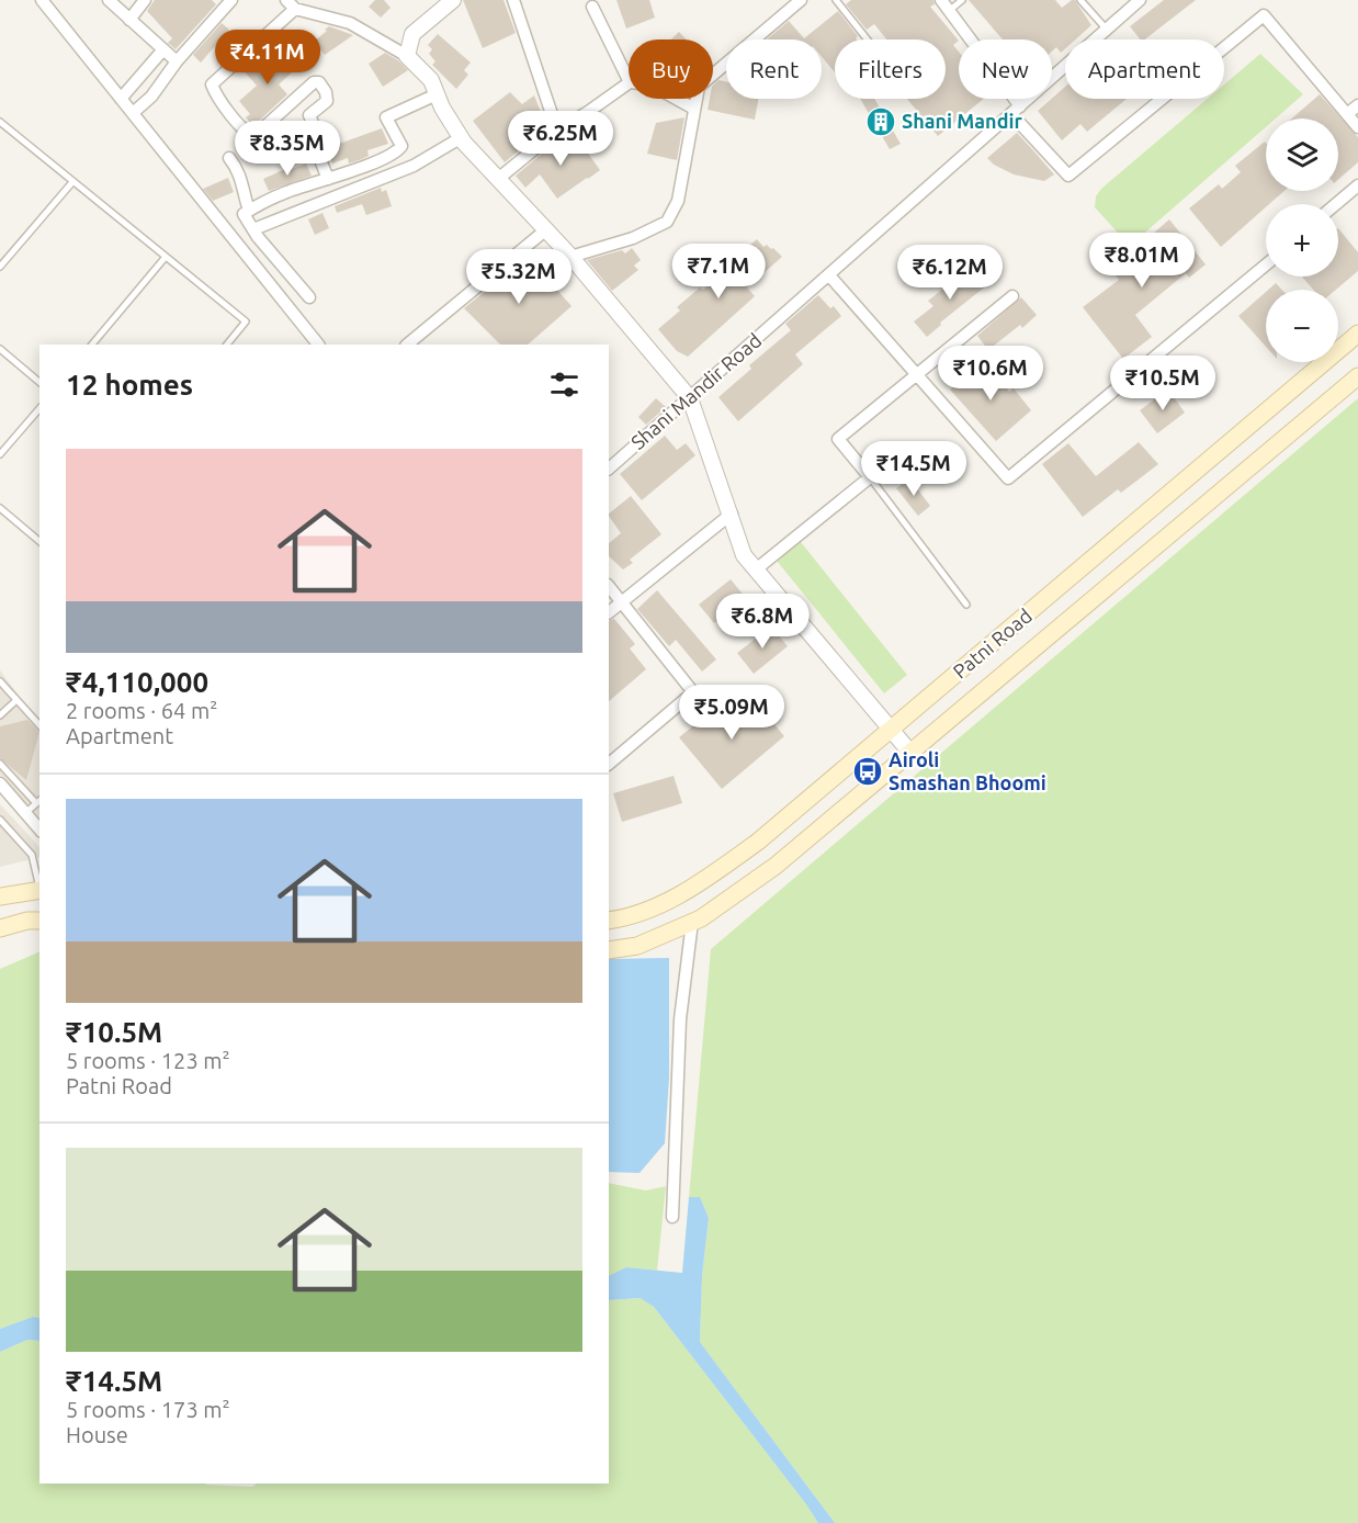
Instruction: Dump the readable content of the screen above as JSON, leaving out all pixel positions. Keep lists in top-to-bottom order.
{
  "streets": {
    "main road": ["Patni Road"],
    "street": ["Shani Mandir Road"]
  },
  "places": {
    "building": ["Shani Mandir"],
    "bus stop": ["Airoli Smashan Bhoomi"]
  },
  "page": {
    "price": [
      "₹4.11M",
      "₹6.25M",
      "₹8.35M",
      "₹8.01M",
      "₹7.1M",
      "₹6.12M",
      "₹5.32M",
      "₹10.6M",
      "₹10.5M",
      "₹14.5M",
      "₹6.8M",
      "₹5.09M"
    ],
    "chip": [
      "Buy",
      "Rent",
      "Filters",
      "New",
      "Apartment"
    ],
    "map_buttons": ["+", "−"],
    "heading": "12 homes",
    "list": [
      {
        "name": "₹4,110,000",
        "note": "2 rooms · 64 m² · Apartment"
      },
      {
        "name": "₹10.5M",
        "note": "5 rooms · 123 m² · Patni Road"
      },
      {
        "name": "₹14.5M",
        "note": "5 rooms · 173 m² · House"
      }
    ]
  }
}
